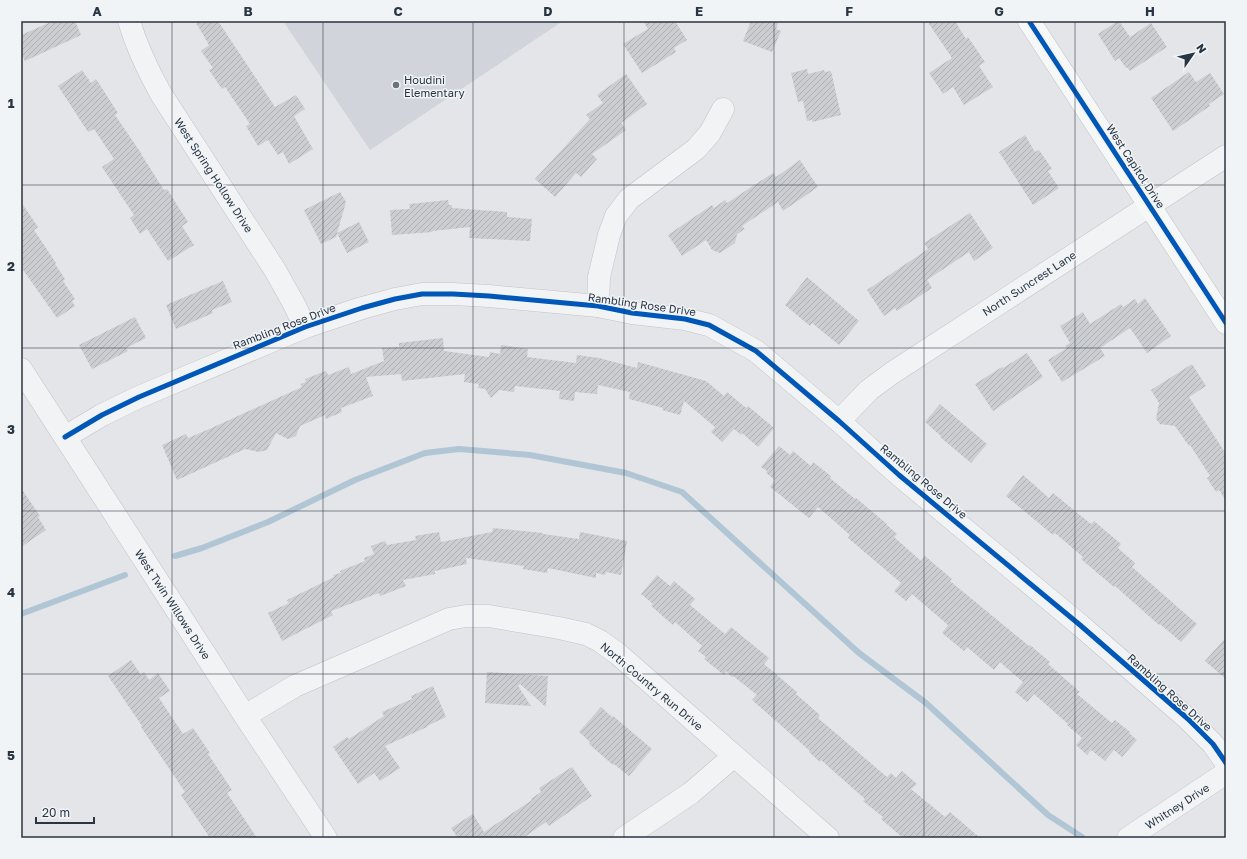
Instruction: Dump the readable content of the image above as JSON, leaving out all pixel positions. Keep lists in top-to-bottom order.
{
  "streets": {
    "street": [
      "West Capitol Drive",
      "West Spring Hollow Drive",
      "North Suncrest Lane",
      "Rambling Rose Drive",
      "West Twin Willows Drive",
      "North Country Run Drive",
      "Whitney Drive"
    ]
  },
  "crossings": [
    ["West Capitol Drive", "North Suncrest Lane"],
    ["West Spring Hollow Drive", "Rambling Rose Drive"],
    ["North Suncrest Lane", "Rambling Rose Drive"],
    ["Rambling Rose Drive", "West Twin Willows Drive"],
    ["West Twin Willows Drive", "North Country Run Drive"]
  ],
  "places": ["Houdini Elementary"],
  "scale_bar": "20 m",
  "north": "top right",
  "grid": {
    "columns": [
      "A",
      "B",
      "C",
      "D",
      "E",
      "F",
      "G",
      "H"
    ],
    "rows": [
      "1",
      "2",
      "3",
      "4",
      "5"
    ]
  }
}
